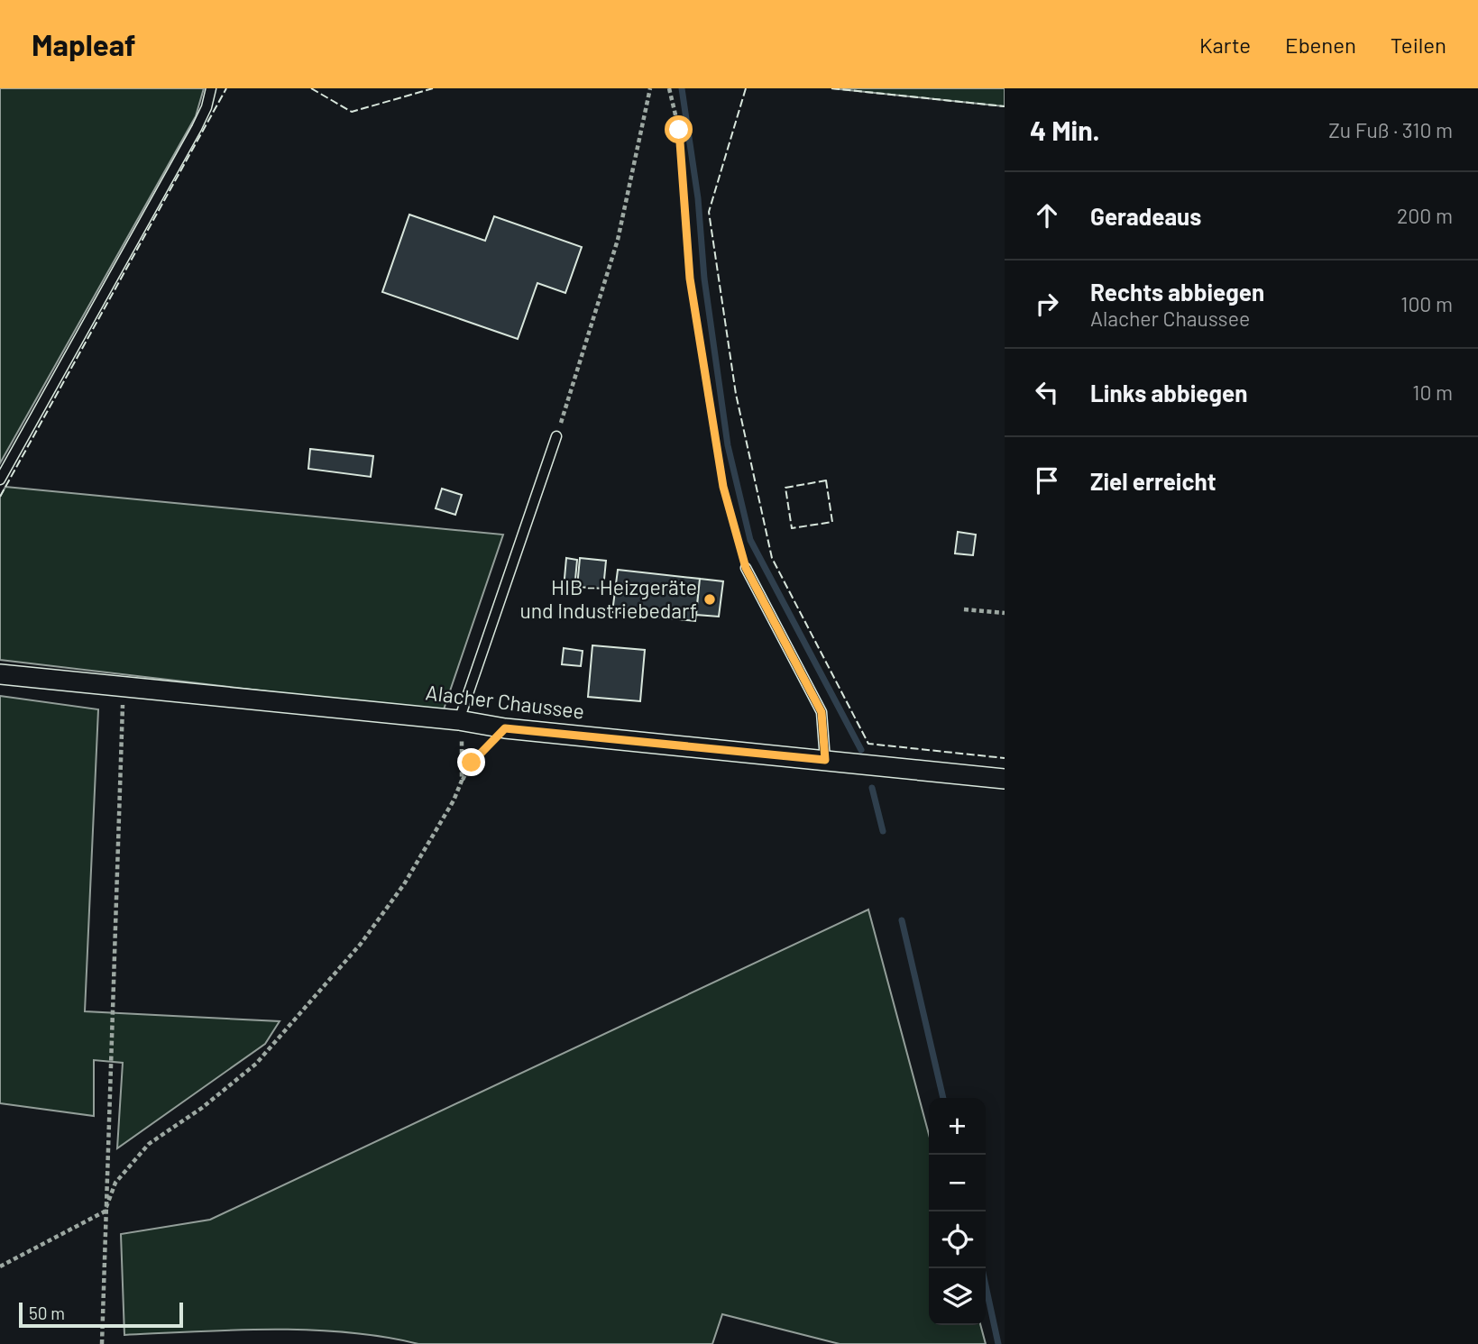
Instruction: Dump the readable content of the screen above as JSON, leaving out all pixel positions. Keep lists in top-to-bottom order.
{
  "streets": {
    "street": ["Alacher Chaussee"]
  },
  "places": ["HIB - Heizgeräte und Industriebedarf"],
  "scale_bar": "50 m",
  "page": {
    "header": "Mapleaf",
    "nav": ["Karte", "Ebenen", "Teilen"],
    "heading": ["4 Min.", "Zu Fuß · 310 m"],
    "list": [
      ["Geradeaus", "200 m"],
      ["Rechts abbiegen", "Alacher Chaussee", "100 m"],
      ["Links abbiegen", "10 m"],
      "Ziel erreicht"
    ],
    "map_buttons": ["+", "−"],
    "scale": "50 m"
  }
}
